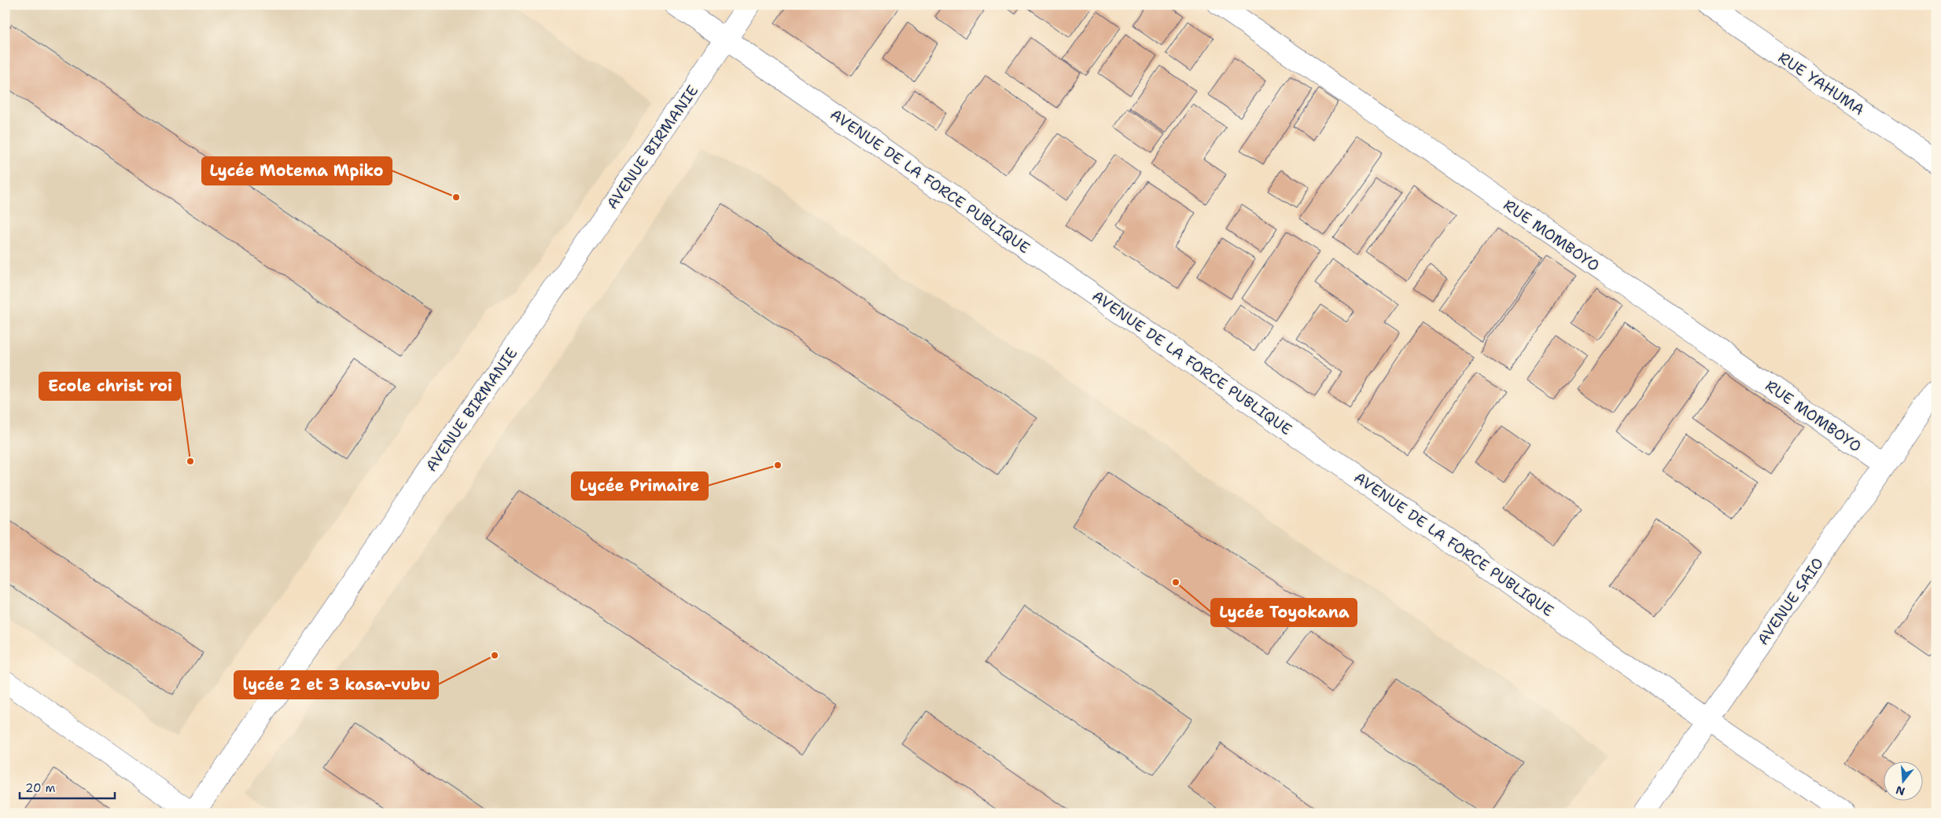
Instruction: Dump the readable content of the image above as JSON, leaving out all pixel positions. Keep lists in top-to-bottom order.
{
  "streets": {
    "street": [
      "RUE YAHUMA",
      "AVENUE BIRMANIE",
      "AVENUE DE LA FORCE PUBLIQUE",
      "RUE MOMBOYO",
      "AVENUE SAIO"
    ]
  },
  "crossings": [
    ["AVENUE BIRMANIE", "AVENUE DE LA FORCE PUBLIQUE"],
    ["AVENUE DE LA FORCE PUBLIQUE", "AVENUE SAIO"],
    ["RUE MOMBOYO", "AVENUE SAIO"]
  ],
  "places": [
    "Lycée Motema Mpiko",
    "Ecole christ roi",
    "Lycée Primaire",
    "Lycée Toyokana",
    "lycée 2 et 3 kasa-vubu"
  ],
  "scale_bar": "20 m",
  "north": "bottom"
}
